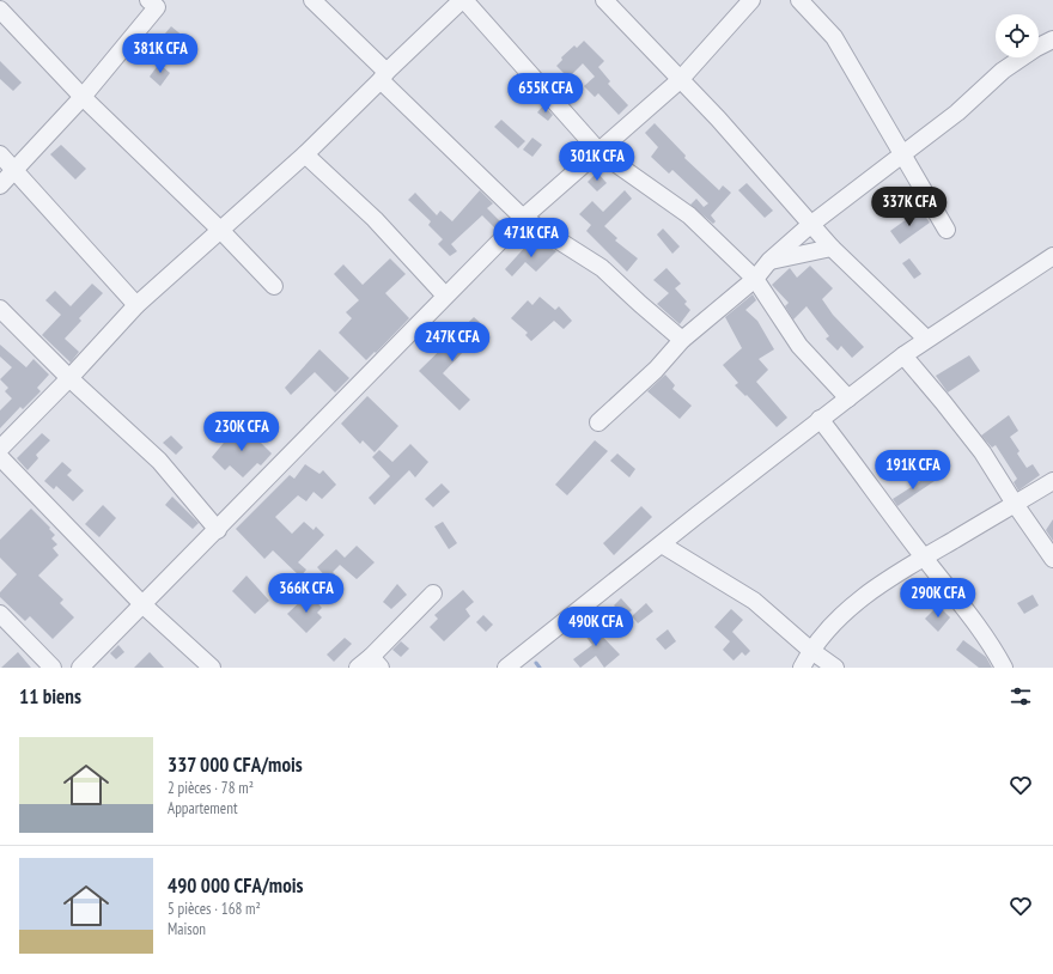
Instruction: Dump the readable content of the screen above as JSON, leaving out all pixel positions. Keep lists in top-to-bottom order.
{
  "page": {
    "price": [
      "381K CFA",
      "655K CFA",
      "301K CFA",
      "337K CFA",
      "471K CFA",
      "247K CFA",
      "230K CFA",
      "191K CFA",
      "366K CFA",
      "290K CFA",
      "490K CFA"
    ],
    "heading": "11 biens",
    "list": [
      {
        "name": "337 000 CFA/mois",
        "note": "2 pièces · 78 m² · Appartement"
      },
      {
        "name": "490 000 CFA/mois",
        "note": "5 pièces · 168 m² · Maison"
      }
    ]
  }
}
